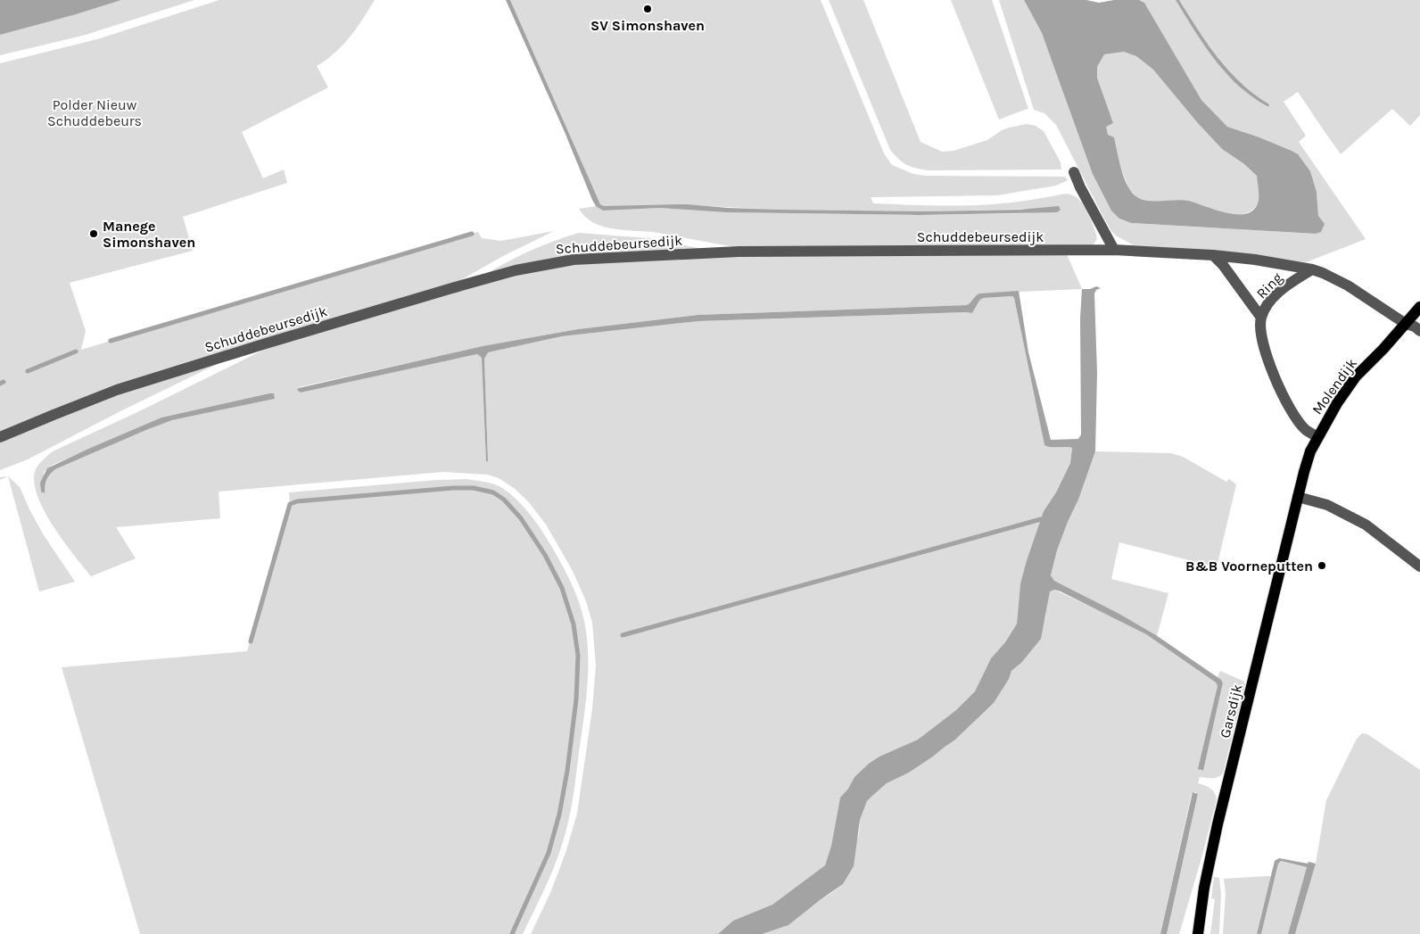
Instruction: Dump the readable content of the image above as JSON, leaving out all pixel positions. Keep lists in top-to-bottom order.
{
  "streets": {
    "main road": ["Molendijk", "Garsdijk"],
    "street": ["Schuddebeursedijk", "Ring"]
  },
  "crossings": [
    ["Schuddebeursedijk", "Ring"],
    ["Ring", "Molendijk"],
    ["Molendijk", "Garsdijk"]
  ],
  "parks": ["Polder Nieuw Schuddebeurs"],
  "places": ["SV Simonshaven", "Manege Simonshaven", "B&B Voorneputten"]
}
